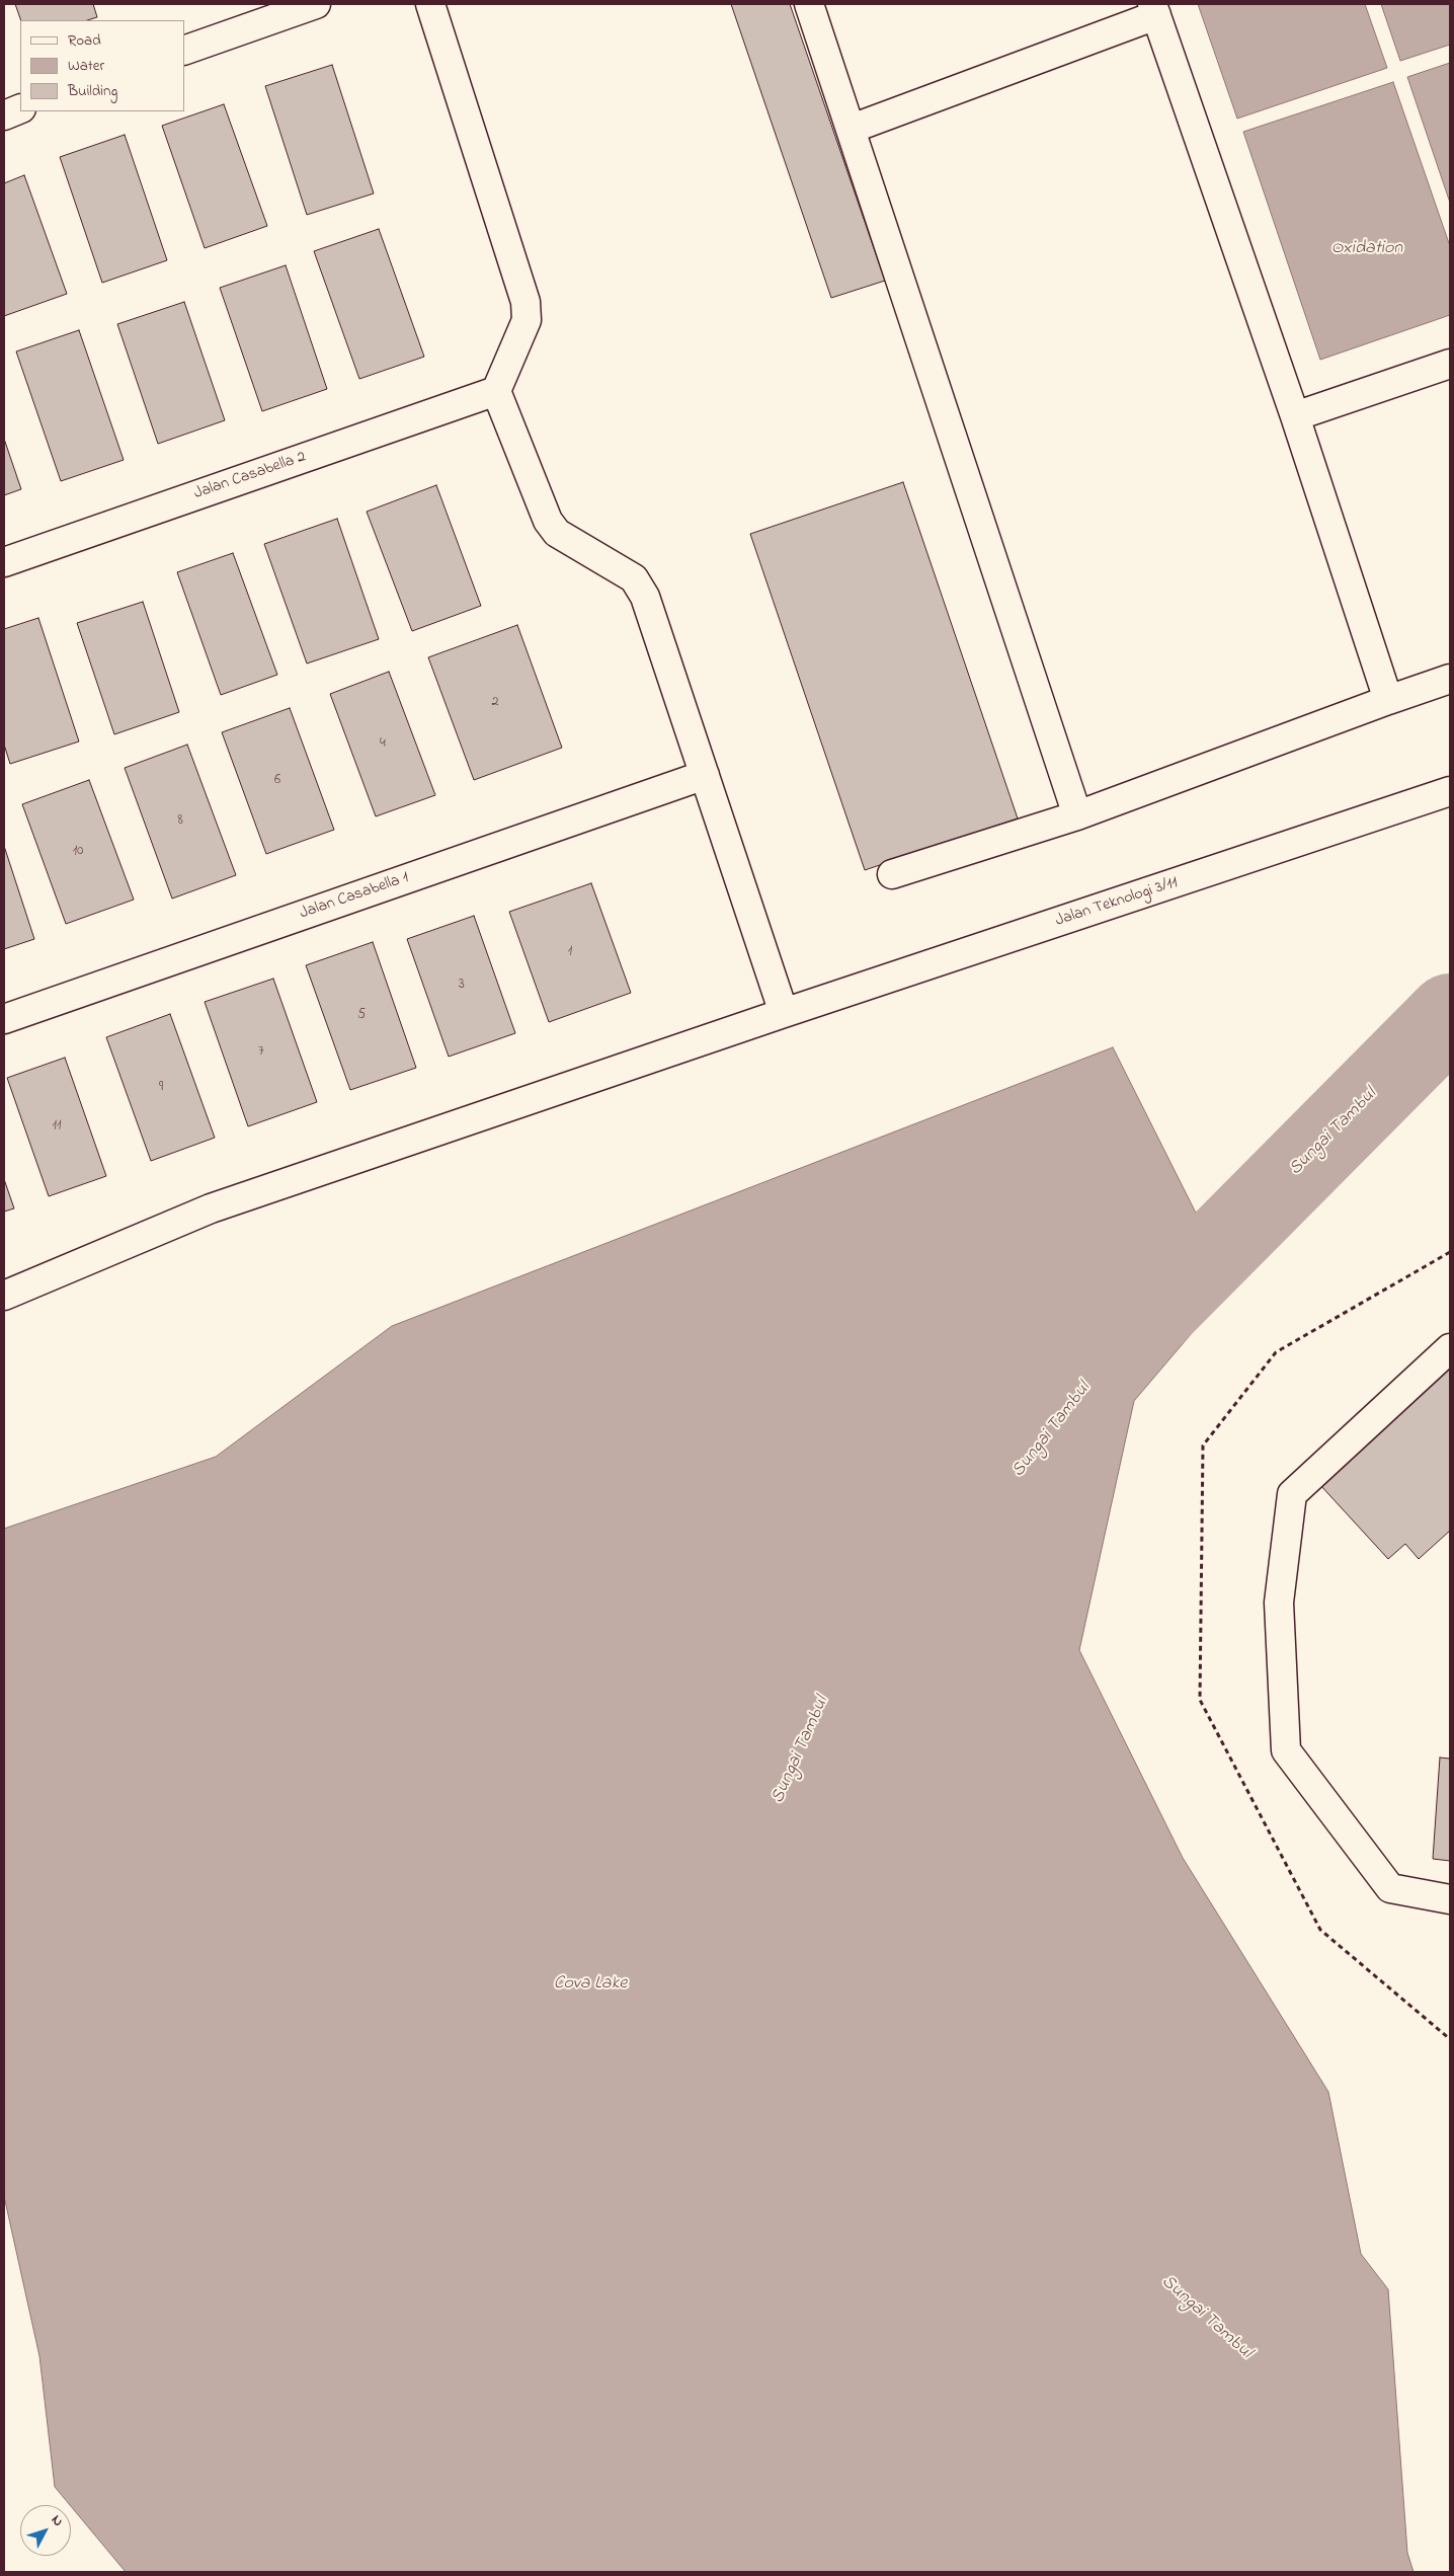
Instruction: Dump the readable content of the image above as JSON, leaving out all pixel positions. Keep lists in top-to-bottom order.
{
  "streets": {
    "street": ["Jalan Casabella 2", "Jalan Casabella 1", "Jalan Teknologi 3/11"]
  },
  "water": ["Oxidation", "Sungai Tambul", "Cova Lake"],
  "house_numbers": [
    "2",
    "4",
    "6",
    "8",
    "10",
    "1",
    "3",
    "5",
    "7",
    "9",
    "11"
  ],
  "legend": ["Road", "Water", "Building"],
  "north": "top right"
}
